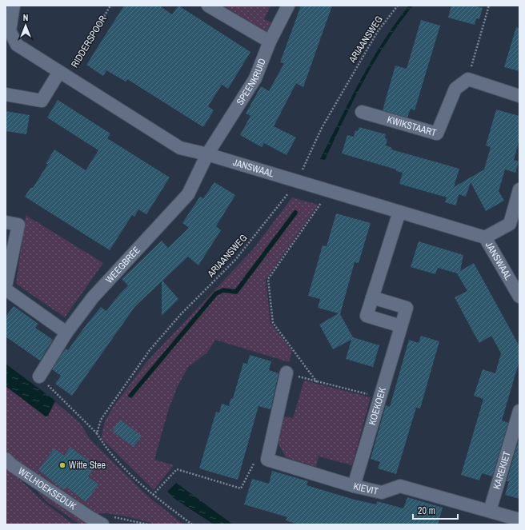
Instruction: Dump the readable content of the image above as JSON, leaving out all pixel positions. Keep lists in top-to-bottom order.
{
  "streets": {
    "street": [
      "SPEENKRUID",
      "KWIKSTAART",
      "JANSWAAL",
      "WEEGBREE",
      "KOEKOEK",
      "KAREKIET",
      "KIEVIT",
      "WELHOEKSEDIJK"
    ],
    "path": ["ARIAANSWEG", "RIDDERSPOOR"]
  },
  "crossings": [
    ["ARIAANSWEG", "JANSWAAL"],
    ["RIDDERSPOOR", "JANSWAAL"],
    ["SPEENKRUID", "JANSWAAL"],
    ["SPEENKRUID", "WEEGBREE"],
    ["JANSWAAL", "WEEGBREE"],
    ["KOEKOEK", "KIEVIT"],
    ["KAREKIET", "KIEVIT"]
  ],
  "places": ["Witte Stee"],
  "scale_bar": "20 m",
  "north": "top"
}
